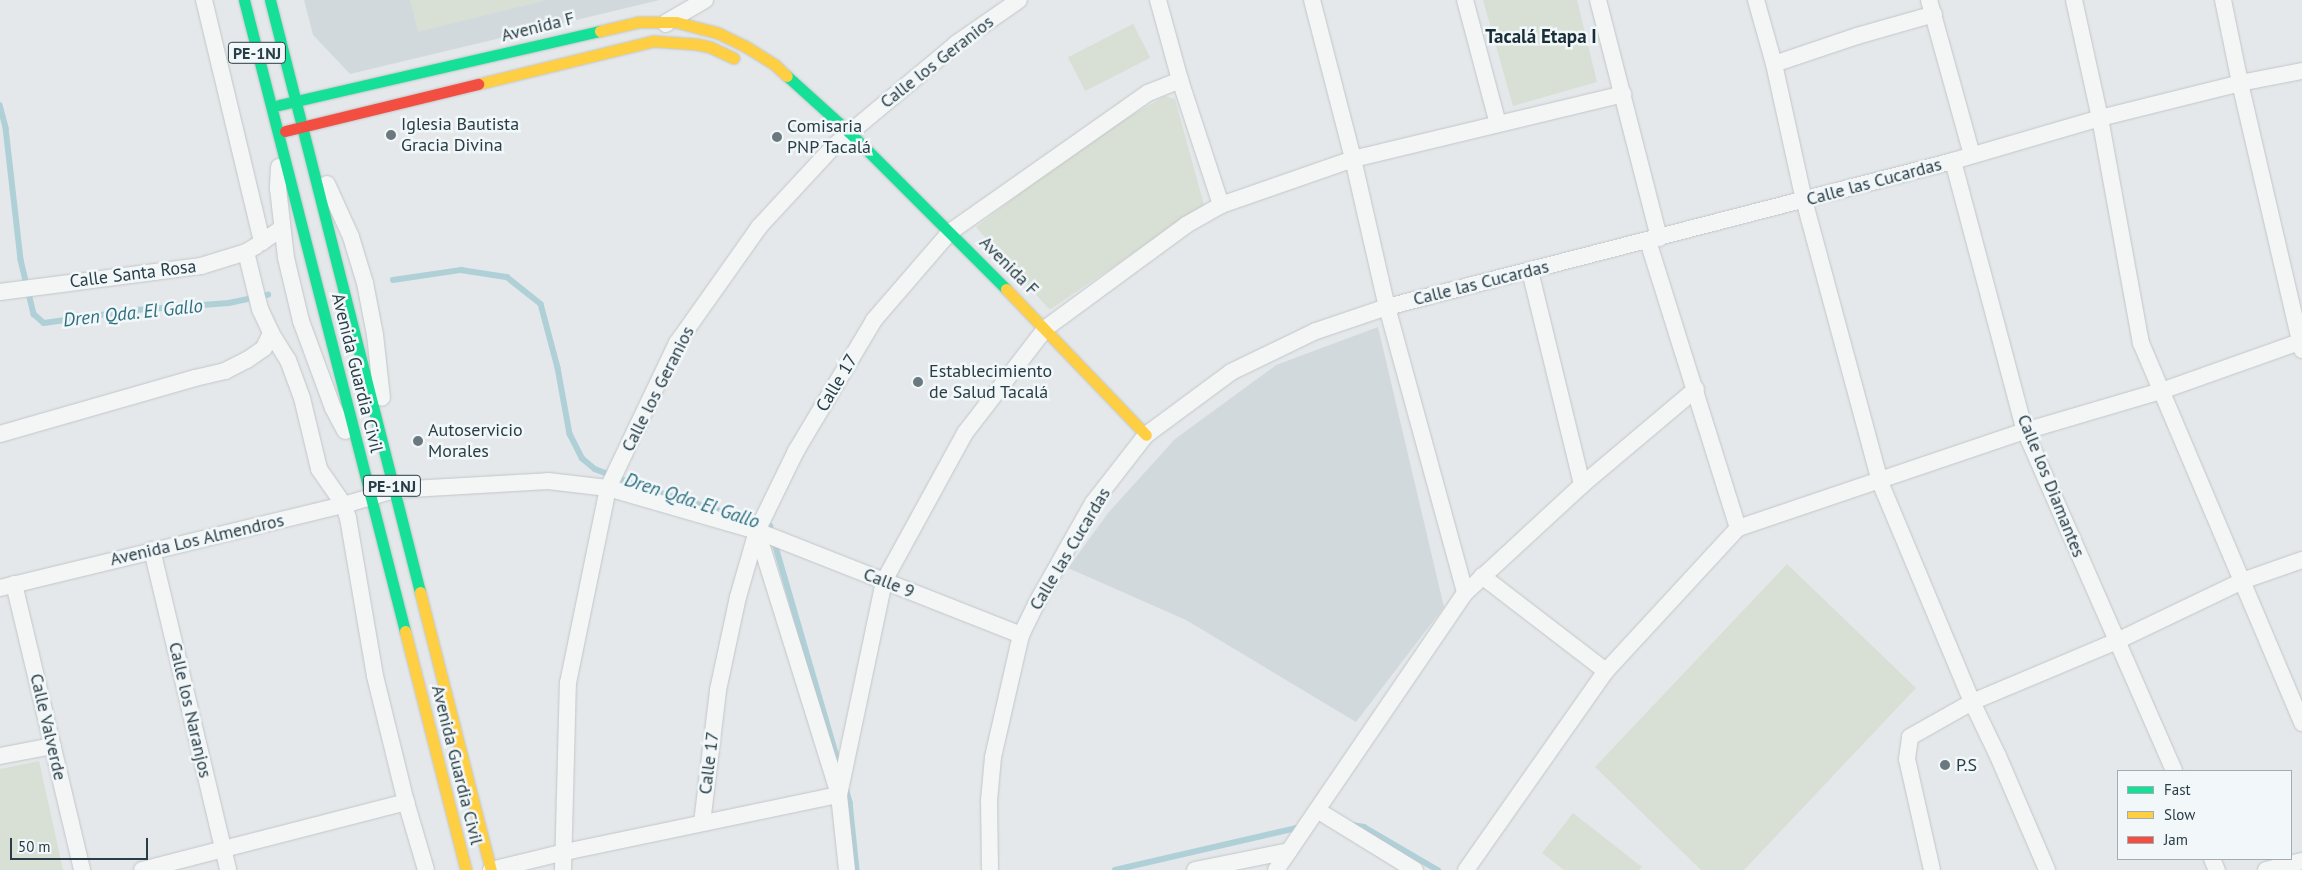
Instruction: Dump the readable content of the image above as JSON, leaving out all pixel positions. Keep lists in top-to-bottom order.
{
  "streets": {
    "main road": ["Avenida F", "PE-1NJ", "Avenida Guardia Civil"],
    "street": [
      "Calle los Geranios",
      "Calle las Cucardas",
      "Calle Santa Rosa",
      "Calle 17",
      "Calle los Diamantes",
      "Avenida Los Almendros",
      "Calle 9",
      "Calle los Naranjos",
      "Calle Valverde"
    ]
  },
  "crossings": [
    ["Avenida F", "Calle los Geranios"],
    ["Avenida F", "Calle las Cucardas"],
    ["Avenida F", "Avenida Guardia Civil"],
    ["Avenida F", "Calle 17"],
    ["Calle los Geranios", "Avenida Los Almendros"],
    ["Calle los Geranios", "Calle 9"],
    ["Calle las Cucardas", "Calle los Diamantes"],
    ["Calle las Cucardas", "Calle 9"],
    ["Avenida Guardia Civil", "Avenida Los Almendros"],
    ["Calle 17", "Calle 9"],
    ["Avenida Los Almendros", "Calle 9"],
    ["Avenida Los Almendros", "Calle los Naranjos"],
    ["Avenida Los Almendros", "Calle Valverde"]
  ],
  "districts": ["Tacalá Etapa I"],
  "water": ["Dren Qda. El Gallo"],
  "places": [
    "Iglesia Bautista Gracia Divina",
    "Comisaria PNP Tacalá",
    "Establecimiento de Salud Tacalá",
    "Autoservicio Morales",
    "P.S"
  ],
  "legend": ["Fast", "Slow", "Jam"],
  "scale_bar": "50 m"
}
